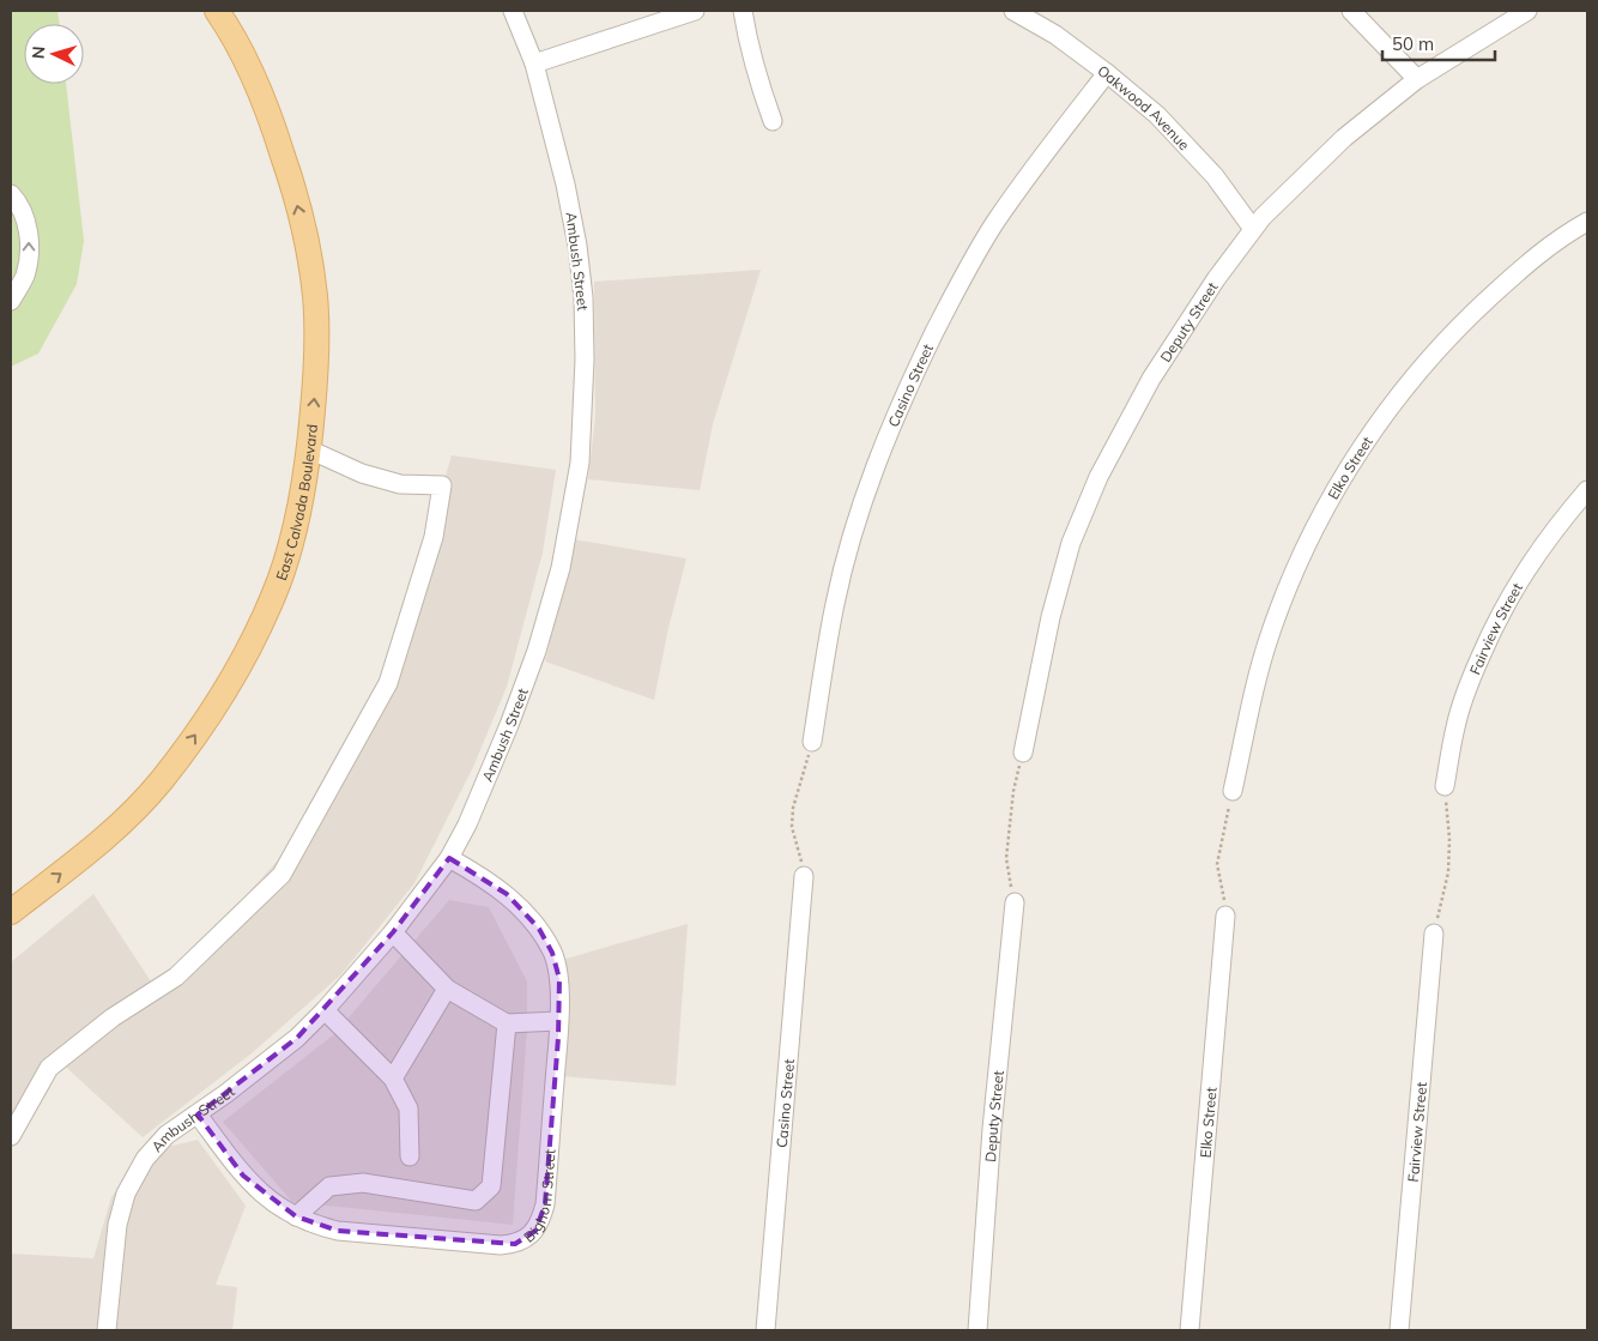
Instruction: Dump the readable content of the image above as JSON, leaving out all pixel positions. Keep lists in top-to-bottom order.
{
  "streets": {
    "main road": ["East Calvada Boulevard"],
    "street": [
      "Oakwood Avenue",
      "Ambush Street",
      "Deputy Street",
      "Casino Street",
      "Elko Street",
      "Fairview Street",
      "Bighorn Street"
    ]
  },
  "crossings": [
    ["Oakwood Avenue", "Deputy Street"],
    ["Oakwood Avenue", "Casino Street"],
    ["Ambush Street", "Bighorn Street"]
  ],
  "one_way": ["East Calvada Boulevard"],
  "scale_bar": "50 m",
  "north": "left"
}
